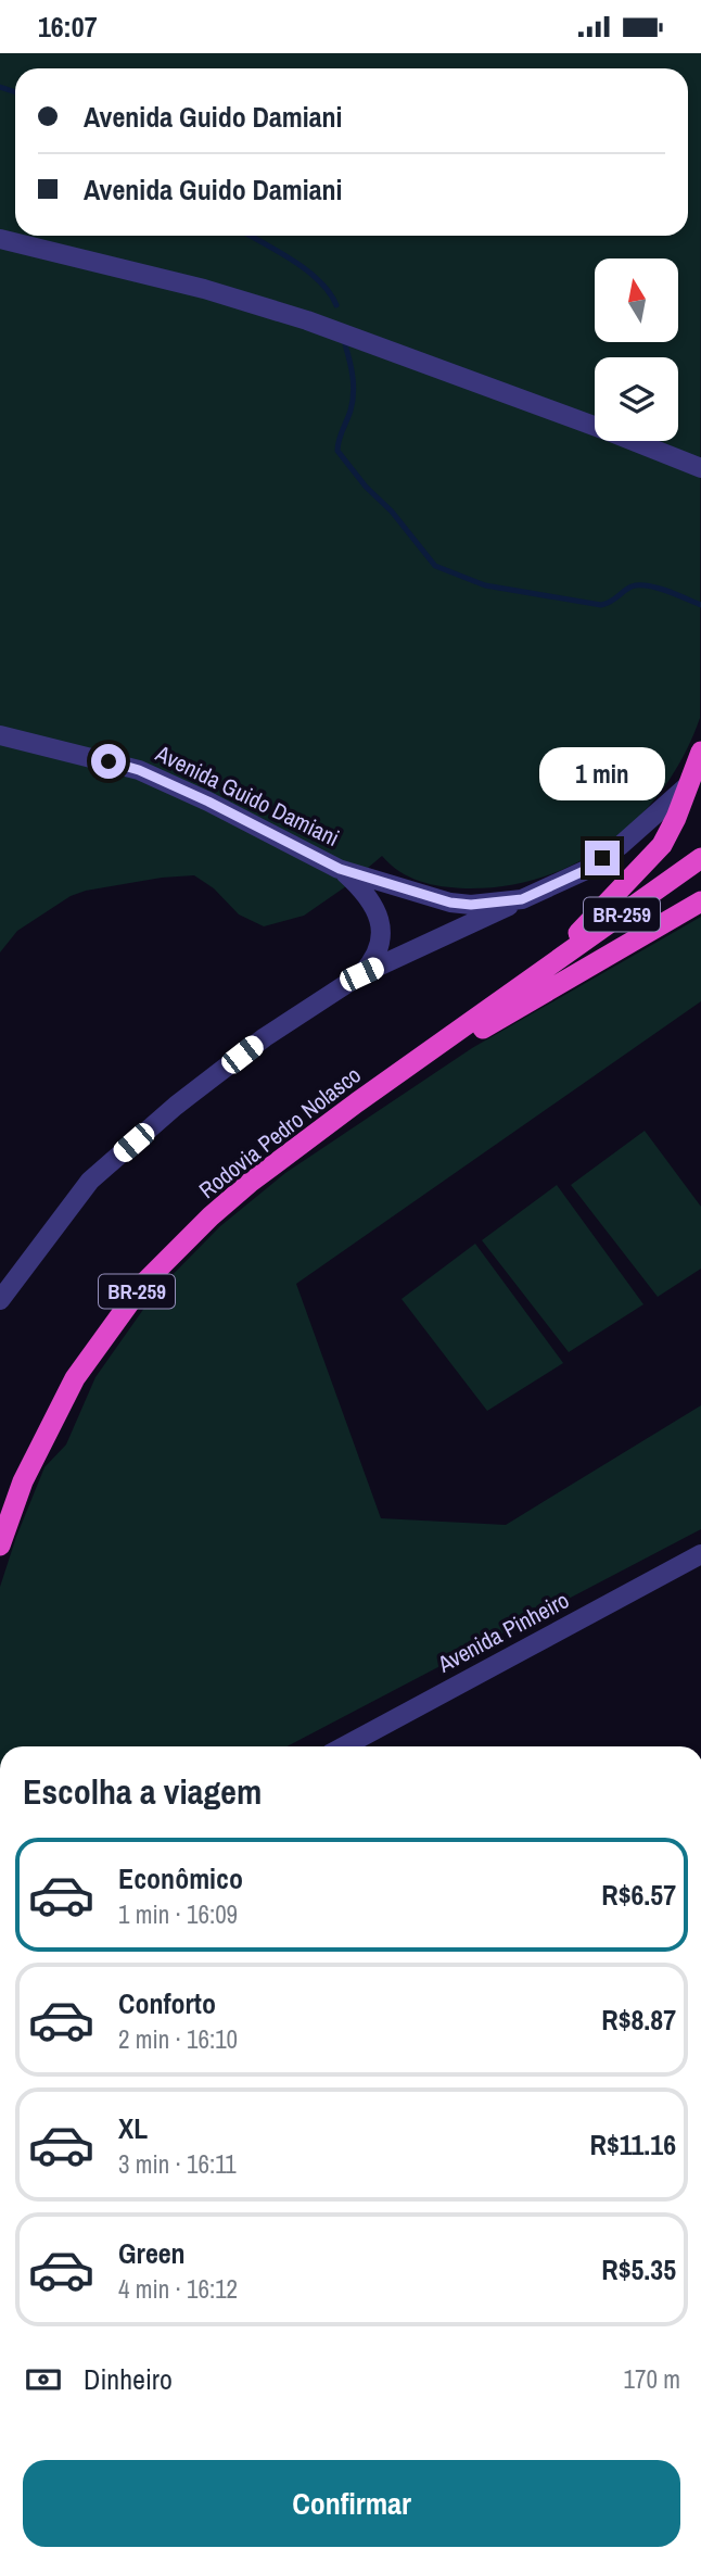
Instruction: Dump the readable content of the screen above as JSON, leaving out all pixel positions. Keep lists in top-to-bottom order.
{
  "streets": {
    "highway": ["BR-259", "Rodovia Pedro Nolasco"],
    "street": ["Avenida Guido Damiani", "Avenida Pinheiro"]
  },
  "north": "top",
  "page": {
    "status": "16:07",
    "banner": ["Avenida Guido Damiani", "Avenida Guido Damiani"],
    "bubble": "1 min",
    "heading": "Escolha a viagem",
    "list": [
      {
        "name": "Econômico",
        "note": "1 min · 16:09",
        "value": "R$6.57"
      },
      {
        "name": "Conforto",
        "note": "2 min · 16:10",
        "value": "R$8.87"
      },
      {
        "name": "XL",
        "note": "3 min · 16:11",
        "value": "R$11.16"
      },
      {
        "name": "Green",
        "note": "4 min · 16:12",
        "value": "R$5.35"
      }
    ],
    "pay": ["Dinheiro", "170 m"],
    "buttons": "Confirmar"
  }
}
